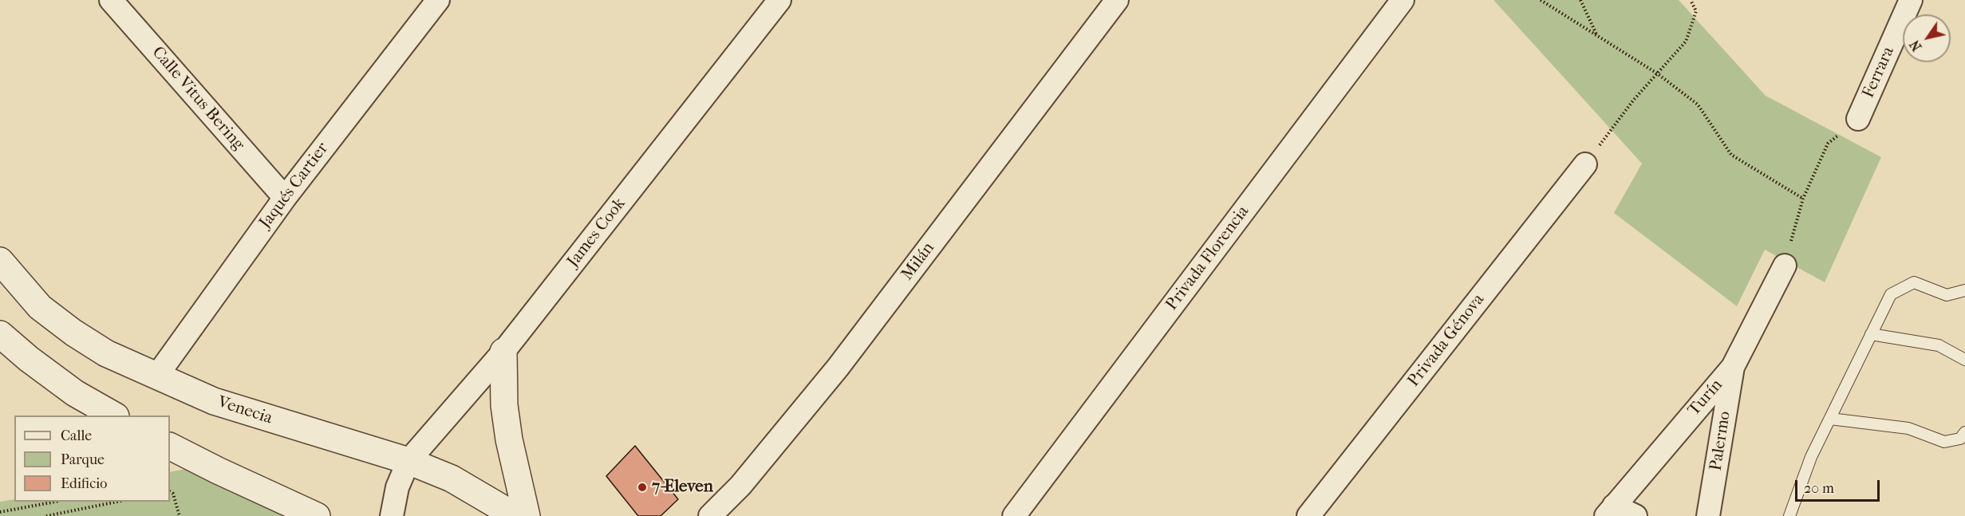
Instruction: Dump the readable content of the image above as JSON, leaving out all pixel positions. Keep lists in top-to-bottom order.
{
  "streets": {
    "street": [
      "Ferrara",
      "Calle Vitus Bering",
      "Jaqués Cartier",
      "James Cook",
      "Privada Florencia",
      "Milán",
      "Privada Génova",
      "Turín",
      "Venecia",
      "Palermo"
    ]
  },
  "crossings": [
    ["Calle Vitus Bering", "Jaqués Cartier"],
    ["Jaqués Cartier", "Venecia"],
    ["James Cook", "Venecia"],
    ["Turín", "Palermo"]
  ],
  "places": ["7-Eleven"],
  "legend": ["Calle", "Parque", "Edificio"],
  "scale_bar": "20 m",
  "north": "bottom left"
}
